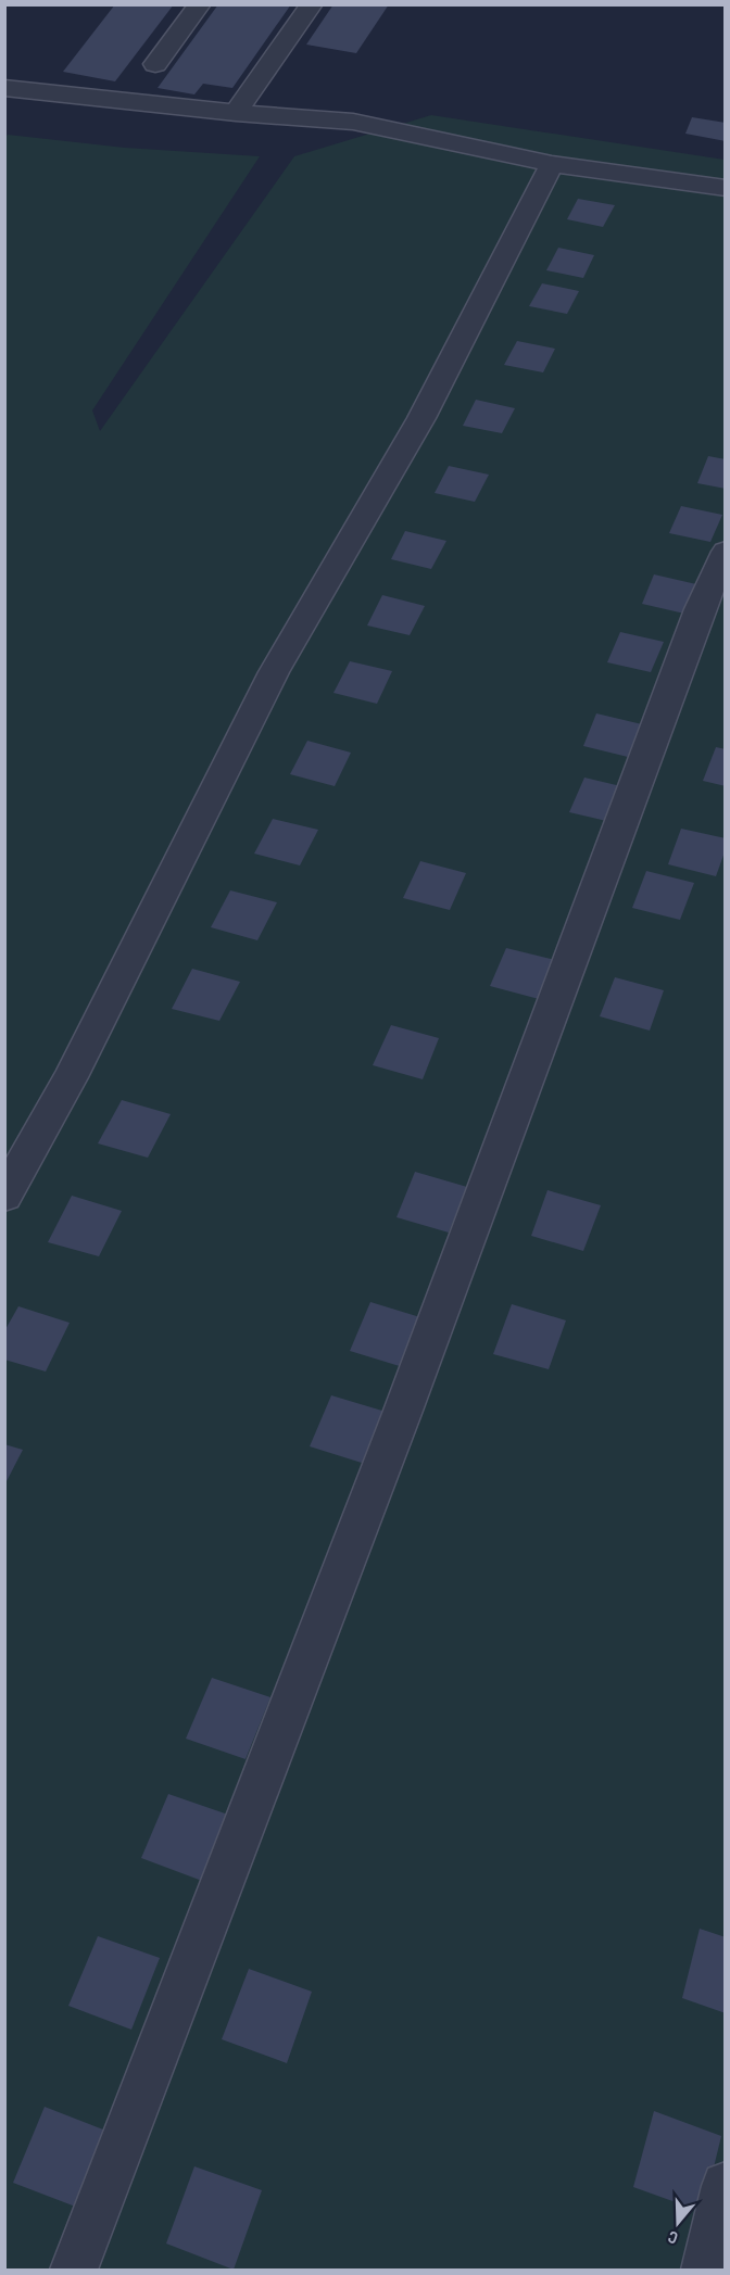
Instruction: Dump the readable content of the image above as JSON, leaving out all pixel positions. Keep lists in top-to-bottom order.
{
  "north": "bottom"
}
